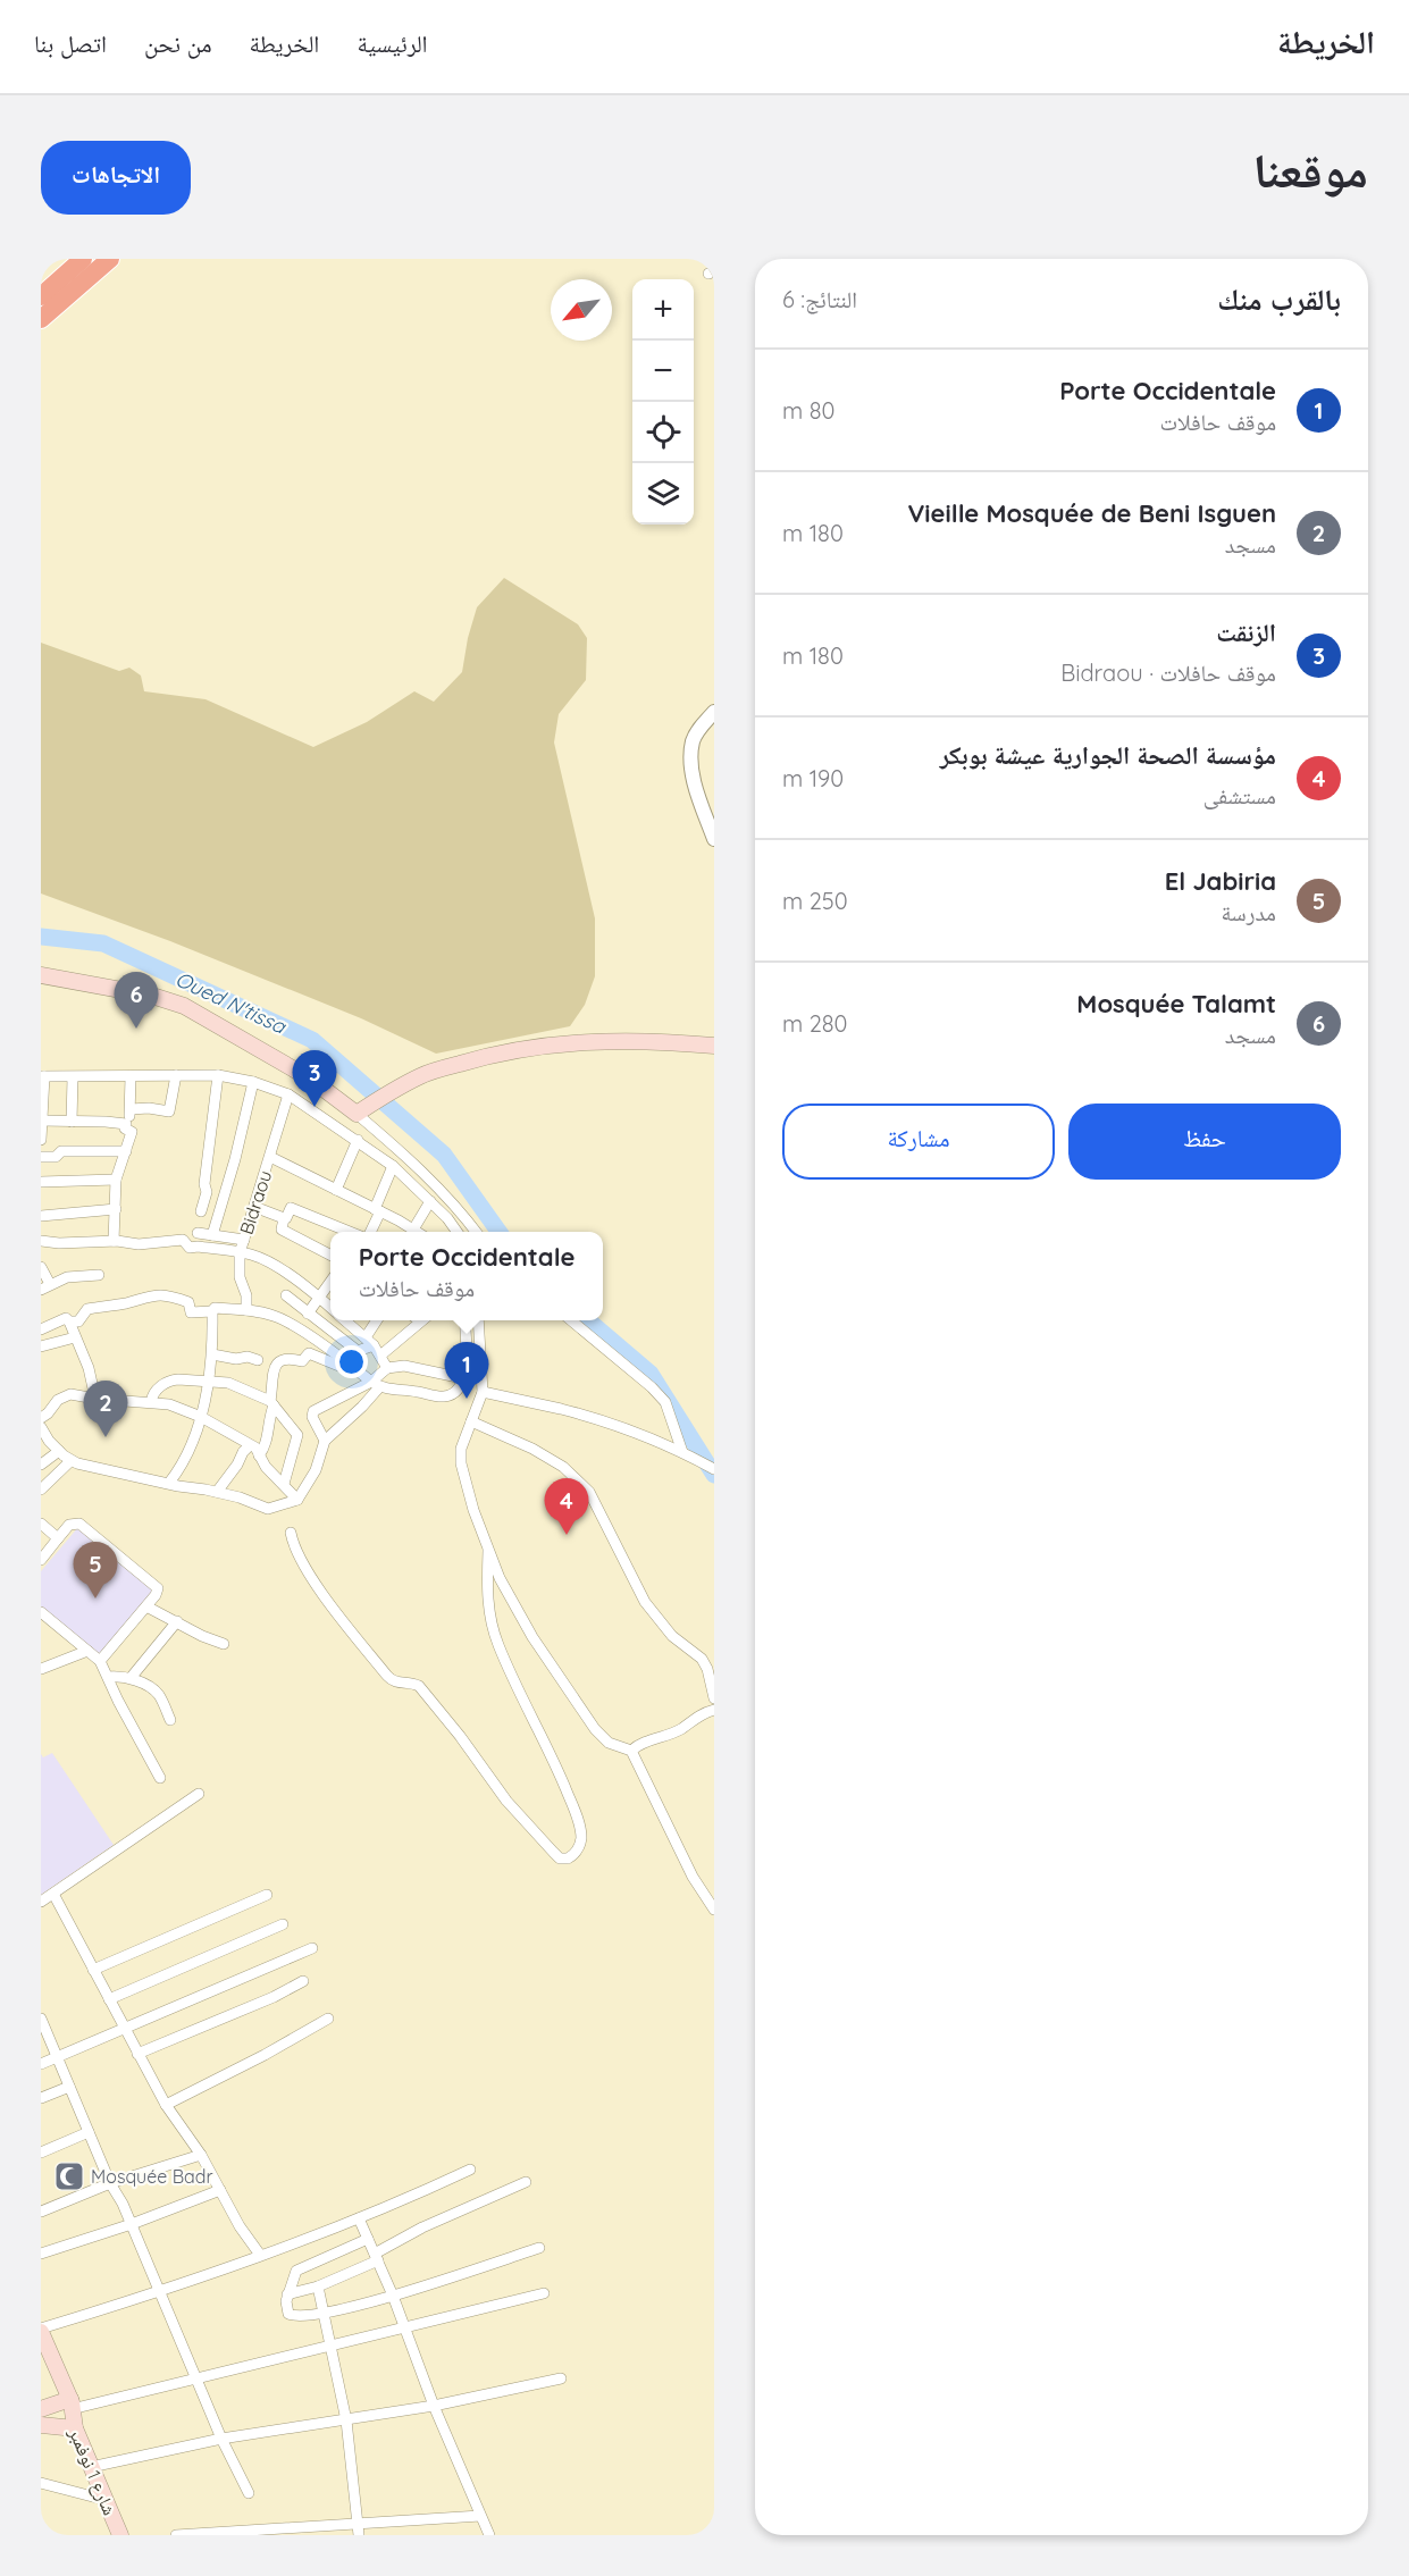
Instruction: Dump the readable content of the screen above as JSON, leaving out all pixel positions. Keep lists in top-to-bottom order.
{
  "streets": {
    "main road": ["شارع 1 نوفمبر"],
    "street": ["Bidraou"]
  },
  "water": ["Oued N'tissa"],
  "places": {
    "mosque": ["Mosquée Badr"]
  },
  "north": "bottom left",
  "page": {
    "header": "الخريطة",
    "nav": [
      "الرئيسية",
      "الخريطة",
      "من نحن",
      "اتصل بنا"
    ],
    "title": "موقعنا",
    "buttons": [
      "الاتجاهات",
      ["حفظ", "مشاركة"]
    ],
    "heading": ["بالقرب منك", "النتائج: 6"],
    "map_buttons": ["+", "−"],
    "list": [
      {
        "mark": "1",
        "name": "Porte Occidentale",
        "note": "موقف حافلات",
        "value": "80 m"
      },
      {
        "mark": "2",
        "name": "Vieille Mosquée de Beni Isguen",
        "note": "مسجد",
        "value": "180 m"
      },
      {
        "mark": "3",
        "name": "الزنقت",
        "note": "موقف حافلات · Bidraou",
        "value": "180 m"
      },
      {
        "mark": "4",
        "name": "مؤسسة الصحة الجوارية عيشة بوبكر",
        "note": "مستشفى",
        "value": "190 m"
      },
      {
        "mark": "5",
        "name": "El Jabiria",
        "note": "مدرسة",
        "value": "250 m"
      },
      {
        "mark": "6",
        "name": "Mosquée Talamt",
        "note": "مسجد",
        "value": "280 m"
      }
    ],
    "pins": [
      "6",
      "3",
      "1",
      "2",
      "4",
      "5"
    ],
    "popup": ["Porte Occidentale", "موقف حافلات"]
  }
}
